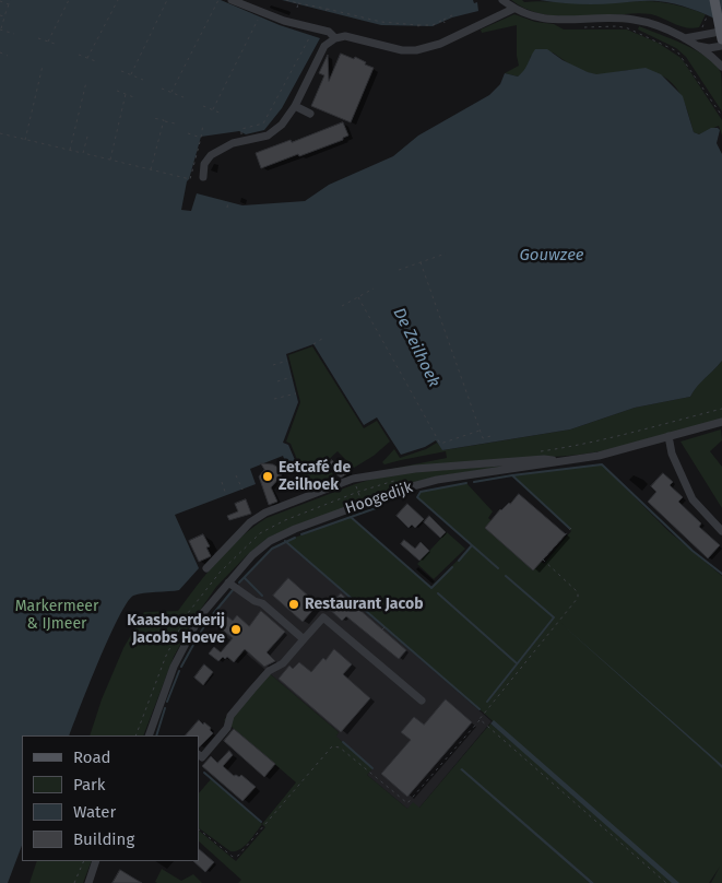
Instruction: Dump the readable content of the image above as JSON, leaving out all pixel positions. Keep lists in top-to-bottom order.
{
  "streets": {
    "street": ["Hoogedijk"]
  },
  "water": ["Gouwzee", "De Zeilhoek"],
  "parks": ["Markermeer & IJmeer"],
  "places": ["Eetcafé de Zeilhoek", "Restaurant Jacob", "Kaasboerderij Jacobs Hoeve"],
  "legend": [
    "Road",
    "Park",
    "Water",
    "Building"
  ]
}
